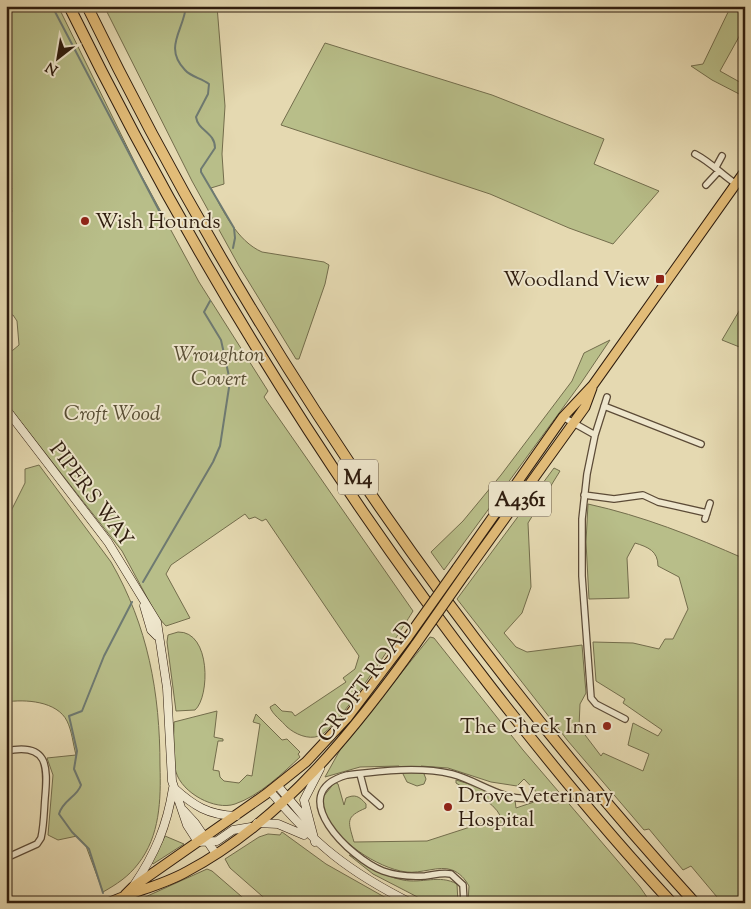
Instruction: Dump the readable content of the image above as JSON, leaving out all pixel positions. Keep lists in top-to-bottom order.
{
  "streets": {
    "highway": ["M4"],
    "main road": ["PIPERS WAY", "A4361", "CROFT ROAD"]
  },
  "crossings": [
    ["PIPERS WAY", "CROFT ROAD"],
    ["A4361", "CROFT ROAD"]
  ],
  "parks": ["Wroughton Covert", "Croft Wood"],
  "places": {
    "other": ["Wish Hounds", "The Check Inn", "Drove Veterinary Hospital"],
    "transit": ["Woodland View"]
  },
  "north": "bottom left"
}
